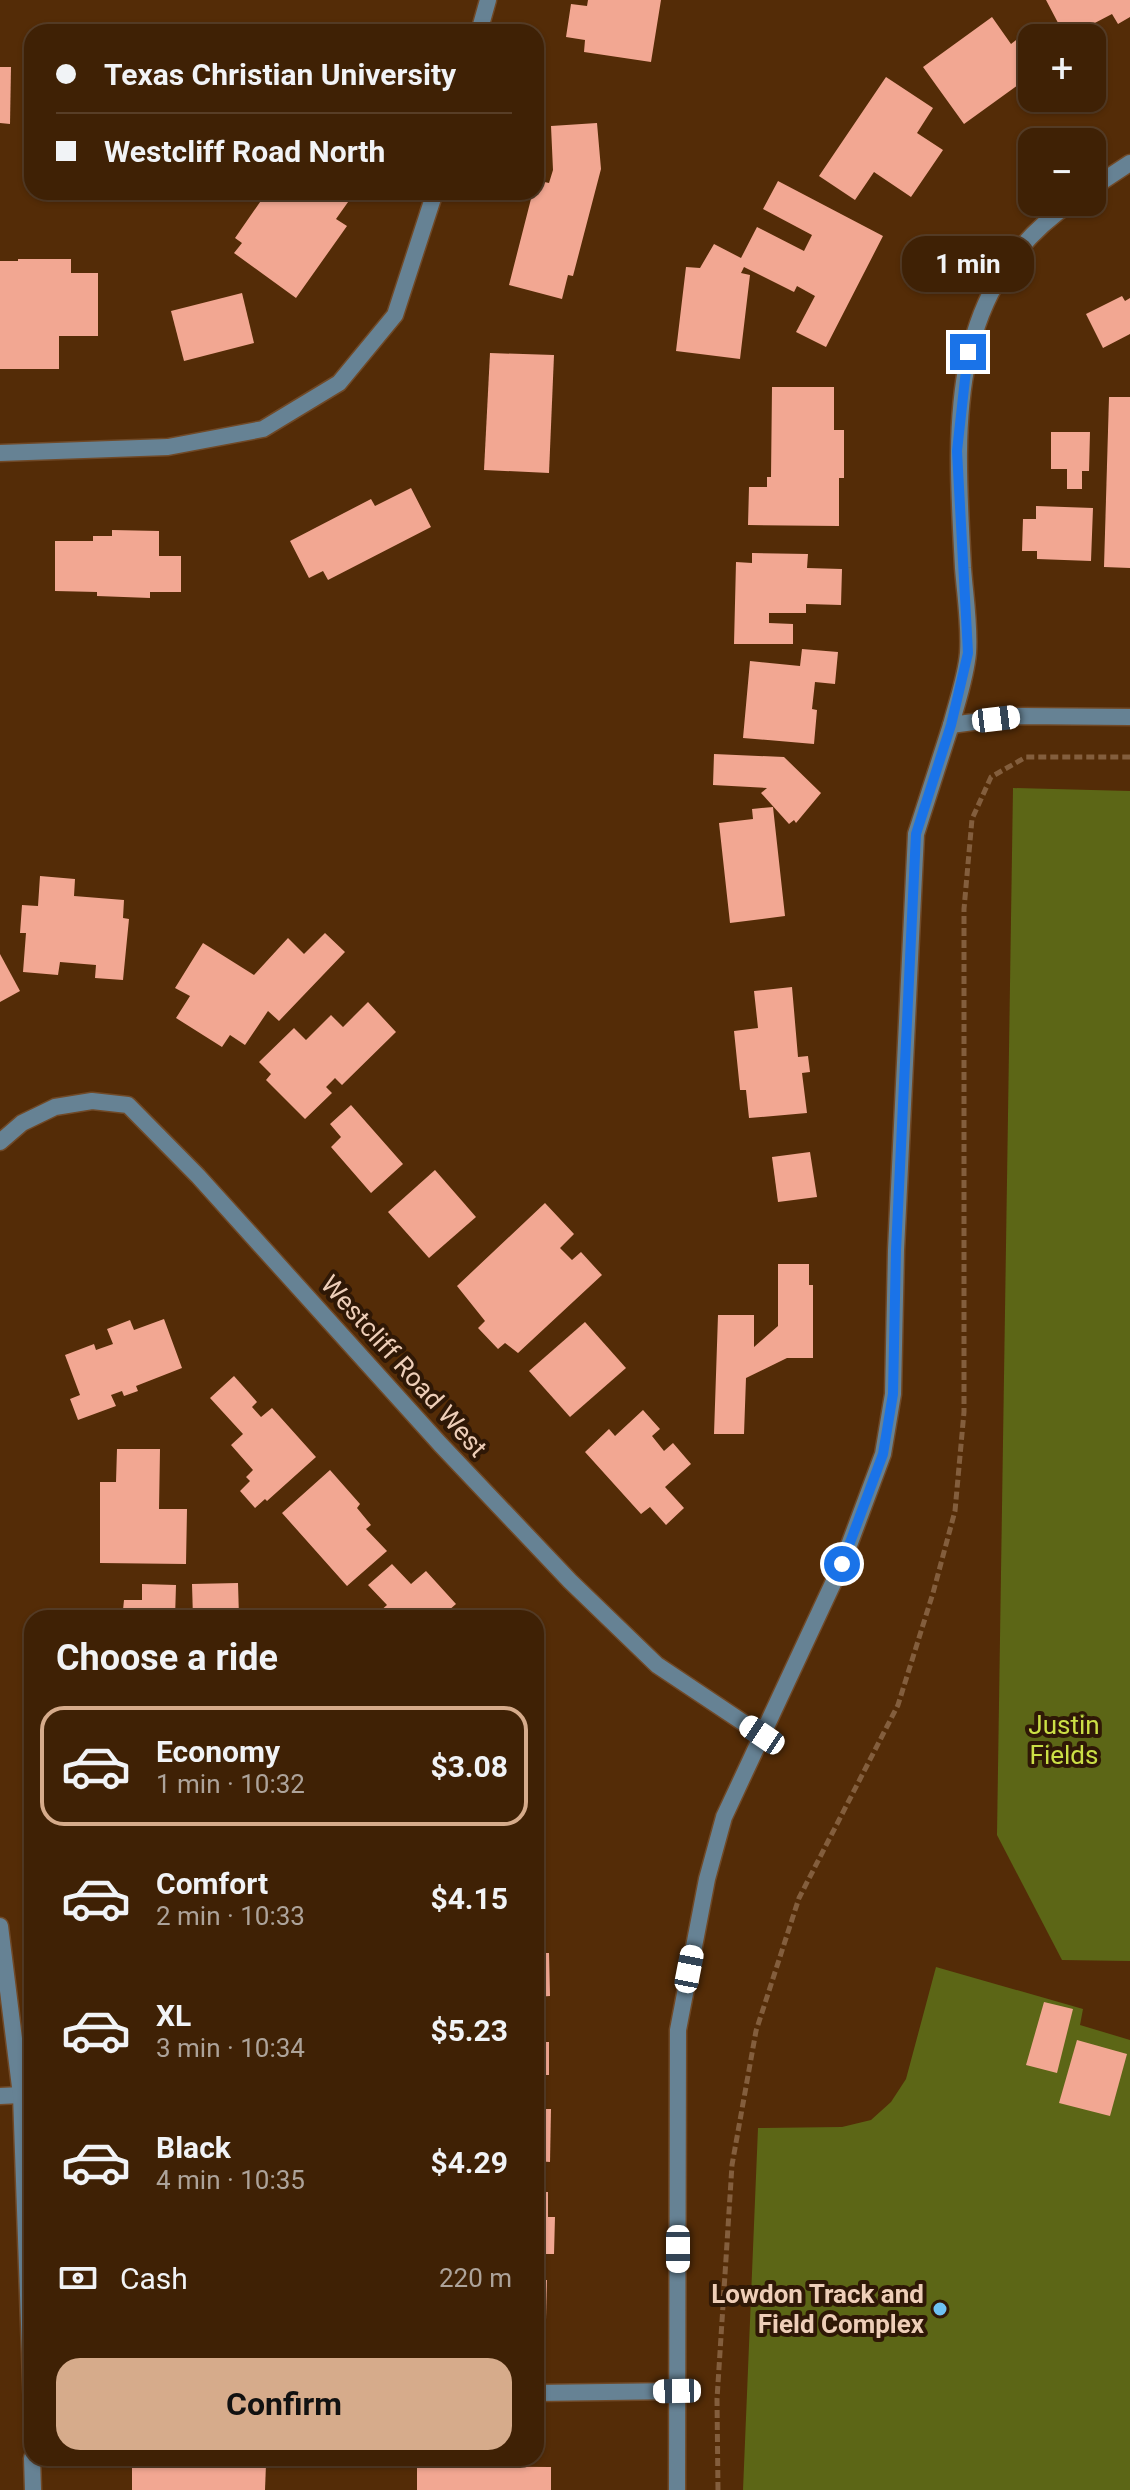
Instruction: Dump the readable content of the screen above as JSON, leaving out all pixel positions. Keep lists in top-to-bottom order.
{
  "streets": {
    "street": ["Westcliff Road West"]
  },
  "parks": ["Justin Fields"],
  "places": ["Lowdon Track and Field Complex"],
  "page": {
    "map_buttons": ["+", "−"],
    "banner": ["Texas Christian University", "Westcliff Road North"],
    "bubble": "1 min",
    "heading": "Choose a ride",
    "list": [
      {
        "name": "Economy",
        "note": "1 min · 10:32",
        "value": "$3.08"
      },
      {
        "name": "Comfort",
        "note": "2 min · 10:33",
        "value": "$4.15"
      },
      {
        "name": "XL",
        "note": "3 min · 10:34",
        "value": "$5.23"
      },
      {
        "name": "Black",
        "note": "4 min · 10:35",
        "value": "$4.29"
      }
    ],
    "pay": ["Cash", "220 m"],
    "buttons": "Confirm"
  }
}
